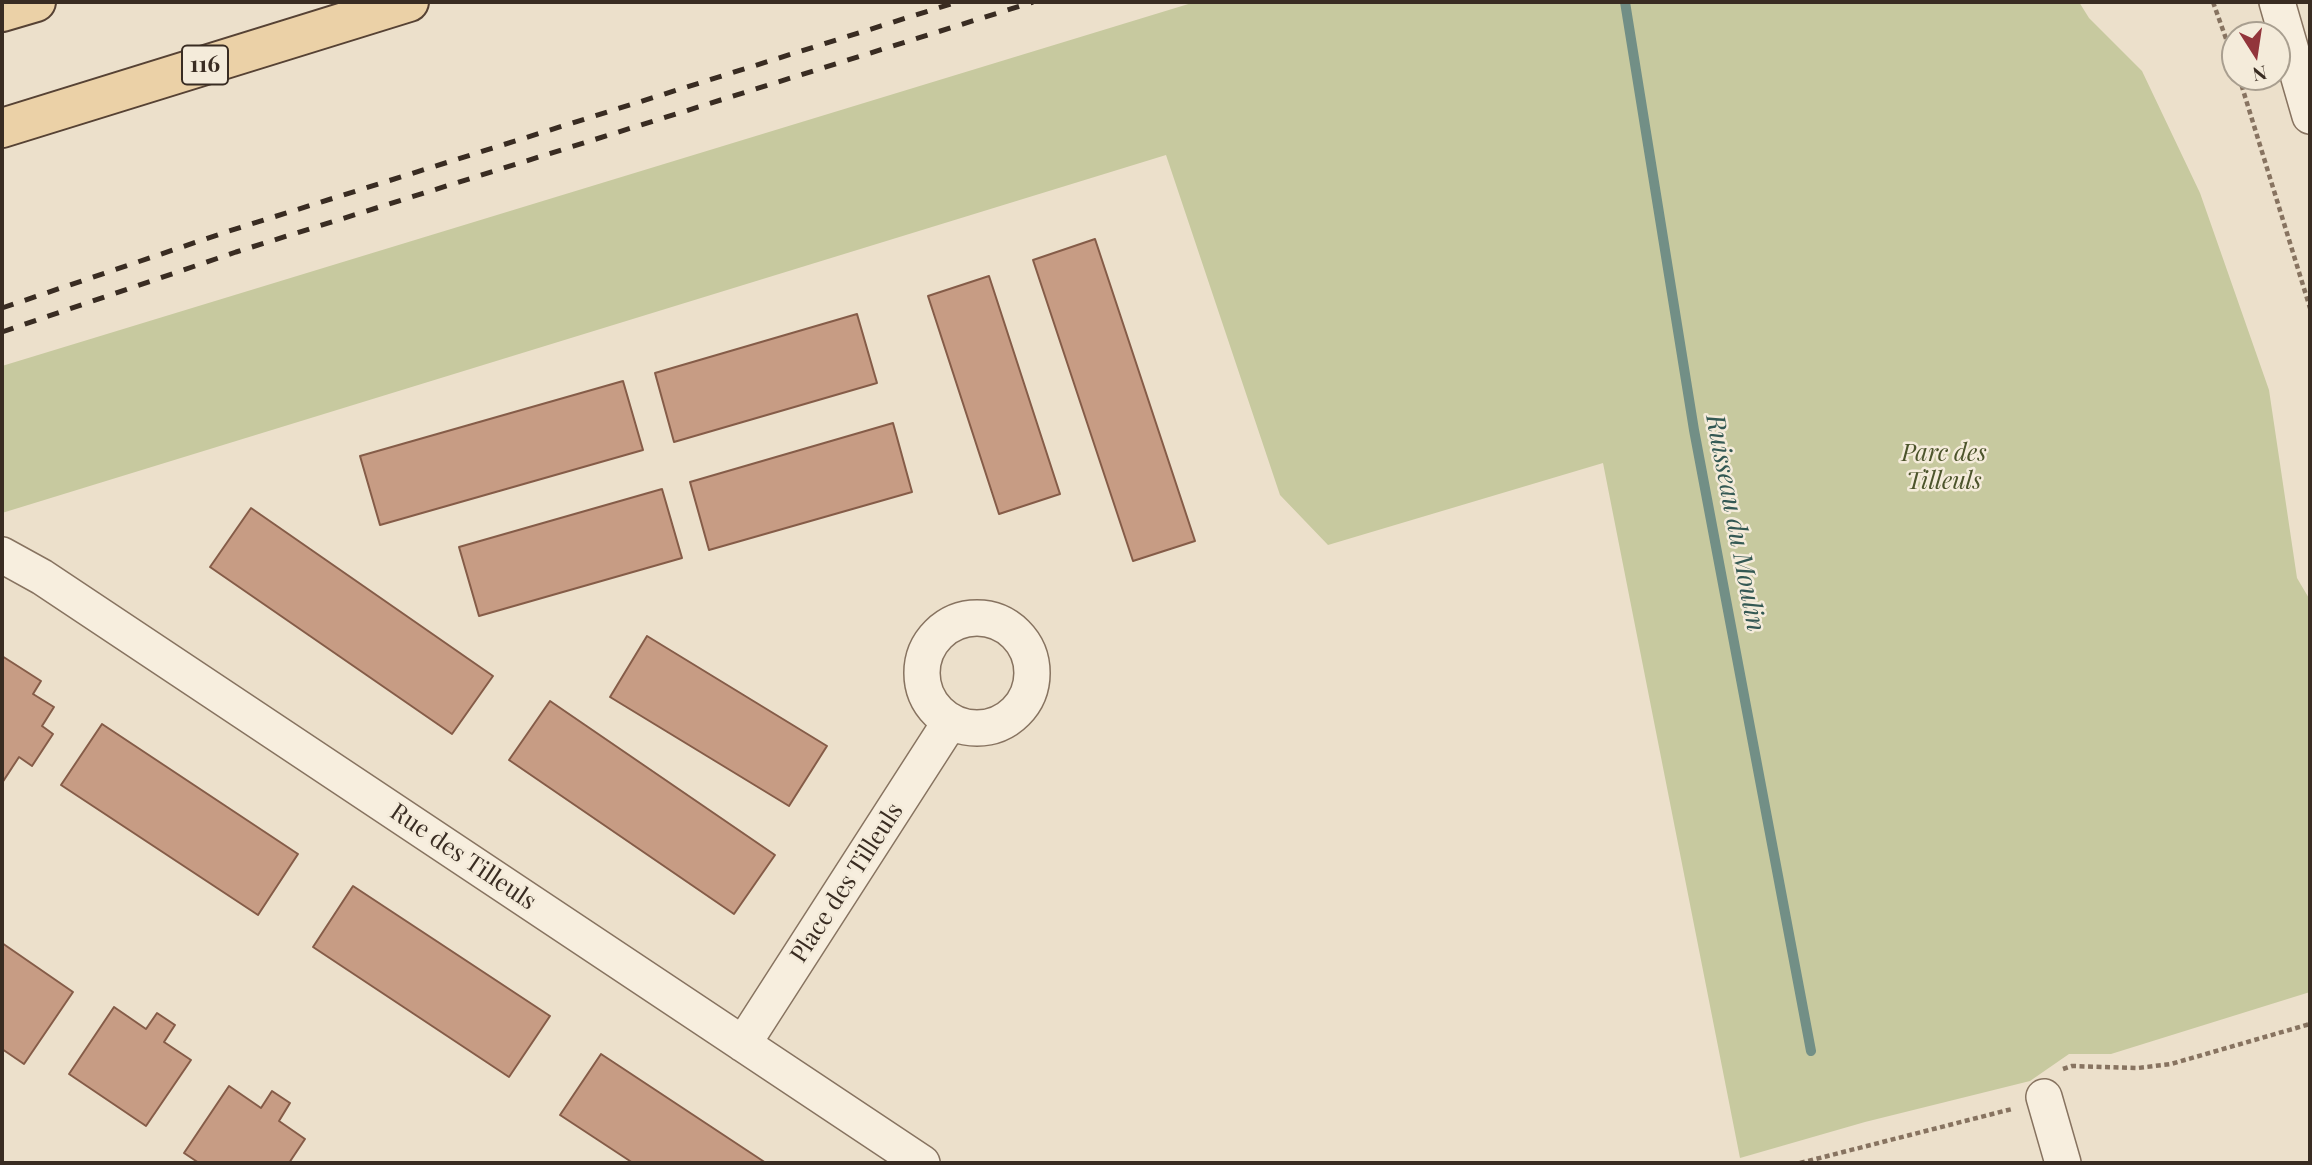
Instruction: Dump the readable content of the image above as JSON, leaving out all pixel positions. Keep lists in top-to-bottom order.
{
  "streets": {
    "main road": ["116"],
    "street": ["Rue des Tilleuls", "Place des Tilleuls"]
  },
  "crossings": [
    ["Rue des Tilleuls", "Place des Tilleuls"]
  ],
  "water": ["Ruisseau du Moulin"],
  "parks": ["Parc des Tilleuls"],
  "north": "bottom"
}
